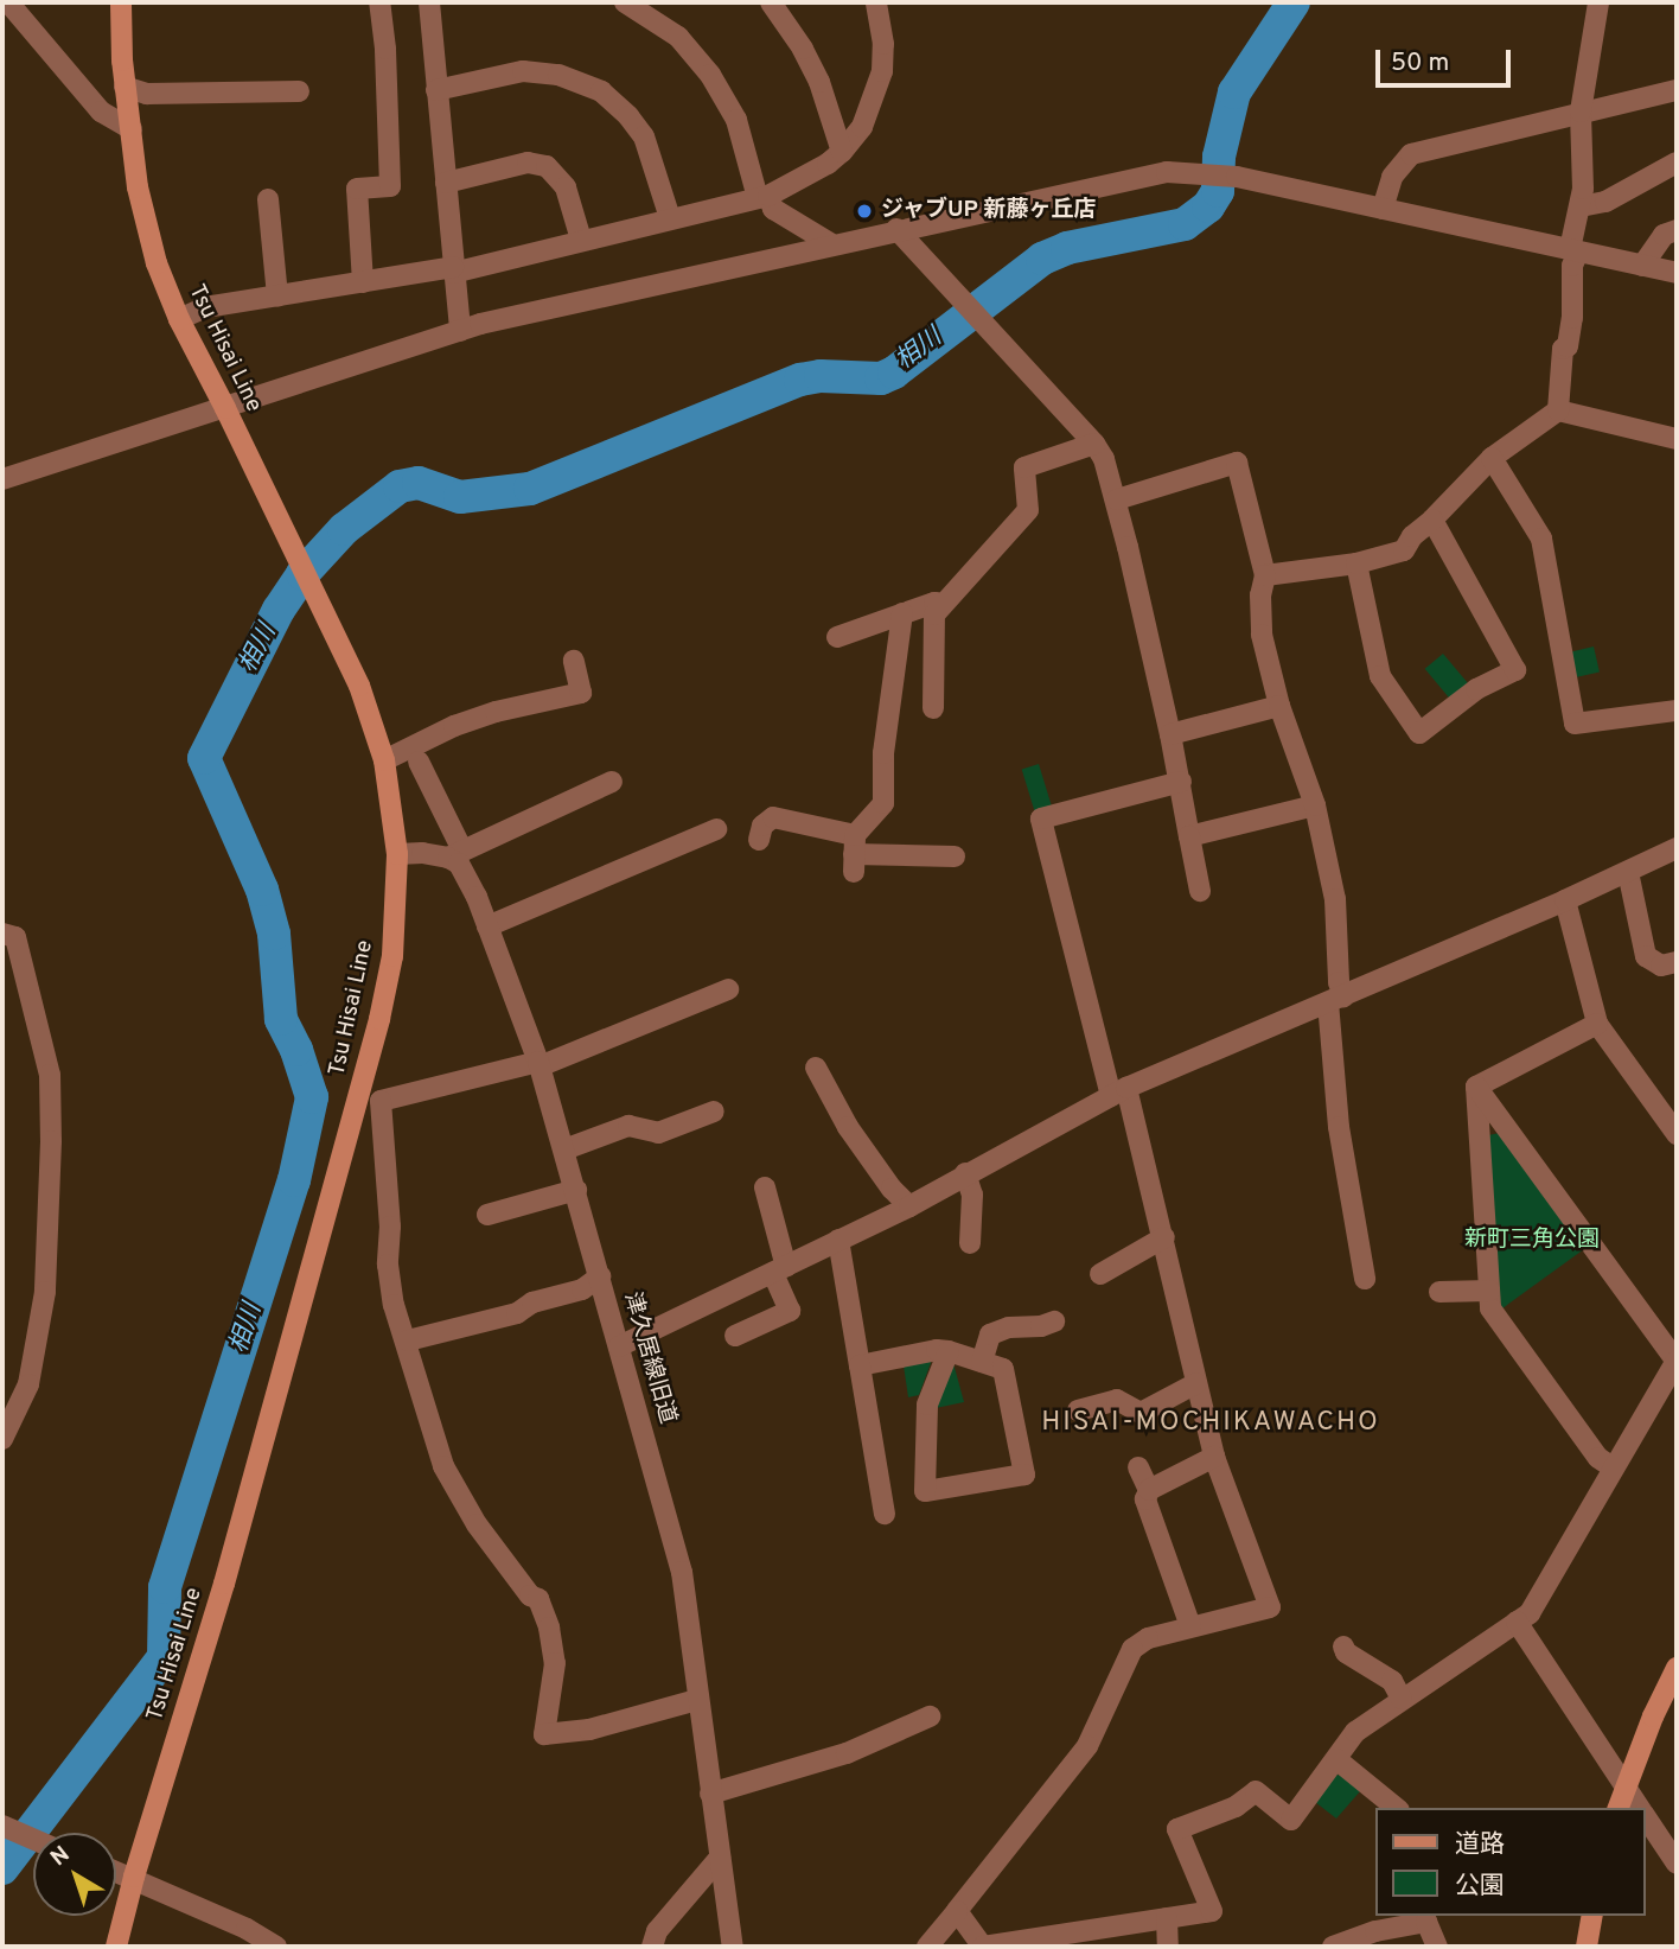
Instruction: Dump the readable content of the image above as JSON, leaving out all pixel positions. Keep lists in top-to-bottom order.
{
  "streets": {
    "main road": ["Tsu Hisai Line"],
    "street": ["津久居線旧道"]
  },
  "districts": ["HISAI-MOCHIKAWACHO"],
  "water": ["相川"],
  "parks": ["新町三角公園"],
  "places": ["ジャブUP 新藤ヶ丘店"],
  "legend": ["道路", "公園"],
  "scale_bar": "50 m",
  "north": "top left"
}
